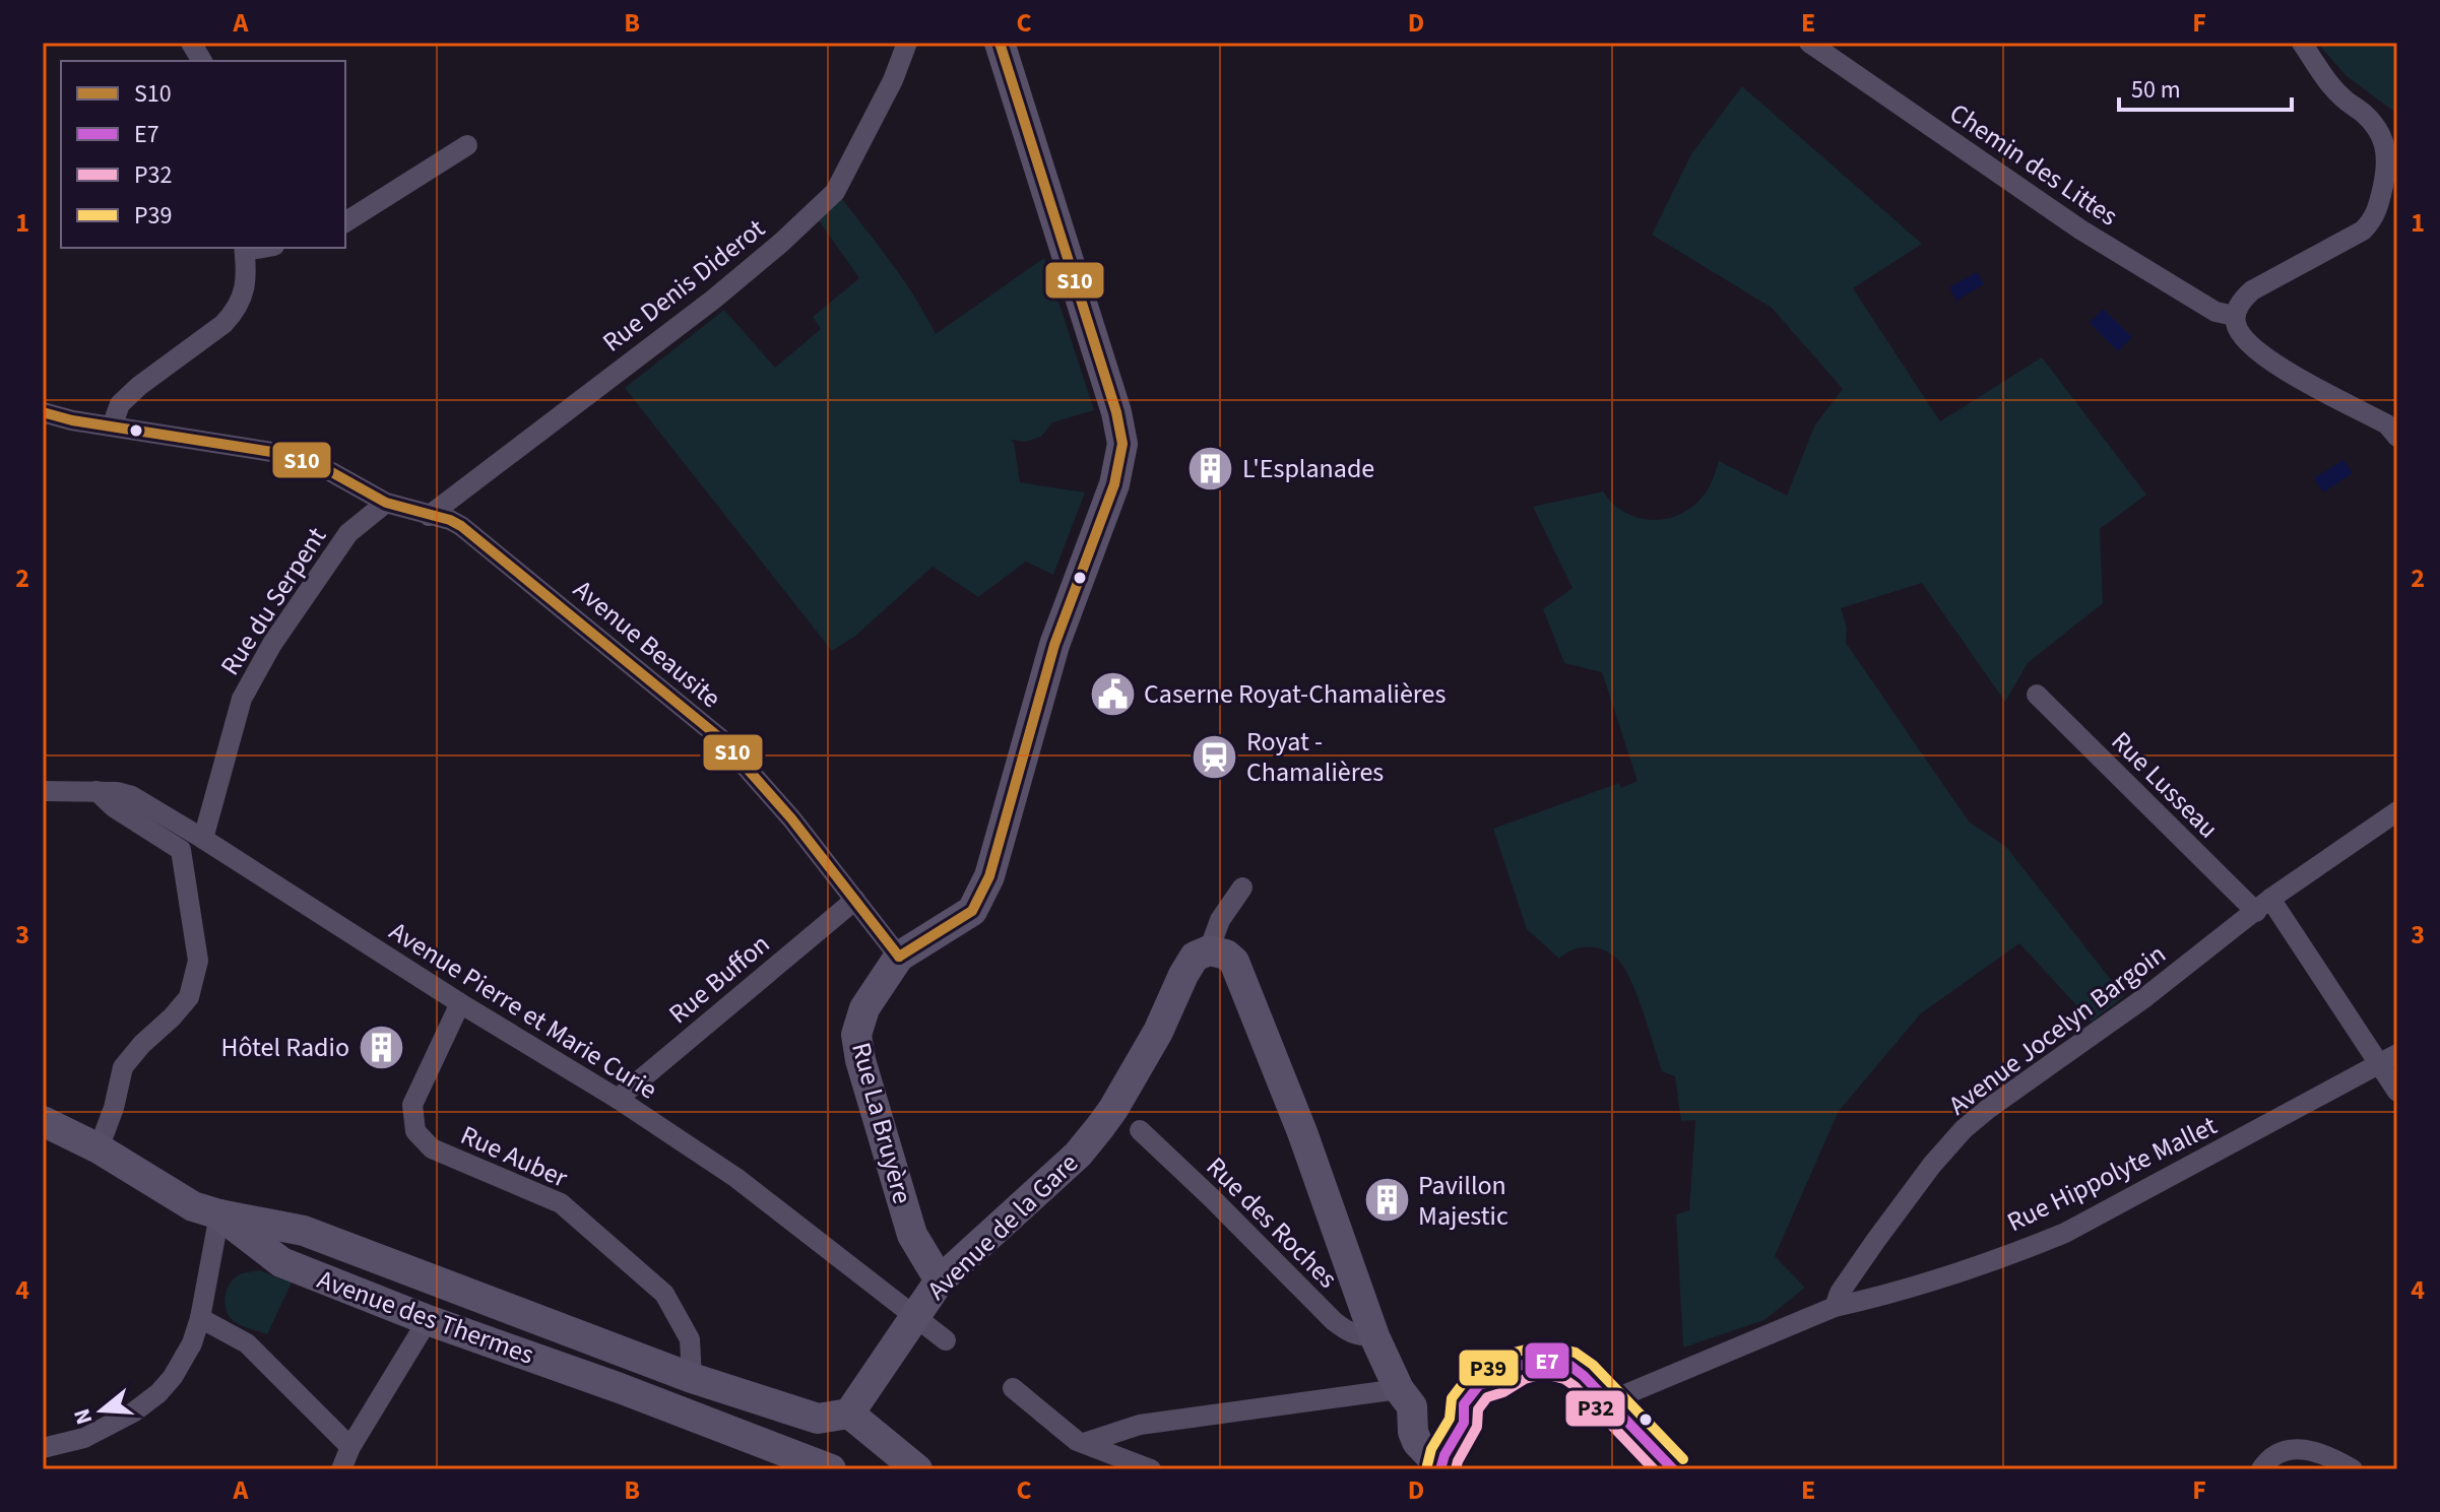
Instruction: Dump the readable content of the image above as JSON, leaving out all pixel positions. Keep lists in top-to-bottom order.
{
  "streets": {
    "main road": ["Rue La Bruyère", "Avenue de la Gare", "Avenue des Thermes"],
    "street": [
      "Chemin des Littes",
      "Rue Denis Diderot",
      "Rue du Serpent",
      "Avenue Beausite",
      "Rue Lusseau",
      "Rue Buffon",
      "Avenue Pierre et Marie Curie",
      "Avenue Jocelyn Bargoin",
      "Rue Auber",
      "Rue Hippolyte Mallet",
      "Rue des Roches"
    ]
  },
  "crossings": [
    ["Rue Denis Diderot", "Avenue Beausite"],
    ["Rue du Serpent", "Avenue Beausite"],
    ["Rue du Serpent", "Avenue Pierre et Marie Curie"],
    ["Avenue Beausite", "Rue Buffon"],
    ["Avenue Beausite", "Rue La Bruyère"],
    ["Rue Lusseau", "Avenue Jocelyn Bargoin"],
    ["Rue Lusseau", "Rue Hippolyte Mallet"],
    ["Rue Buffon", "Avenue Pierre et Marie Curie"],
    ["Avenue Pierre et Marie Curie", "Rue Auber"],
    ["Avenue Jocelyn Bargoin", "Rue Hippolyte Mallet"],
    ["Rue La Bruyère", "Avenue de la Gare"]
  ],
  "places": {
    "building": ["L'Esplanade", "Hôtel Radio", "Pavillon Majestic"],
    "public building": ["Caserne Royat-Chamalières"],
    "station": ["Royat - Chamalières"]
  },
  "lines": [
    "transit line S10",
    "transit line P39",
    "transit line E7",
    "transit line P32"
  ],
  "legend": [
    "S10",
    "E7",
    "P32",
    "P39"
  ],
  "scale_bar": "50 m",
  "north": "left",
  "grid": {
    "columns": [
      "A",
      "B",
      "C",
      "D",
      "E",
      "F"
    ],
    "rows": [
      "1",
      "2",
      "3",
      "4"
    ]
  }
}
